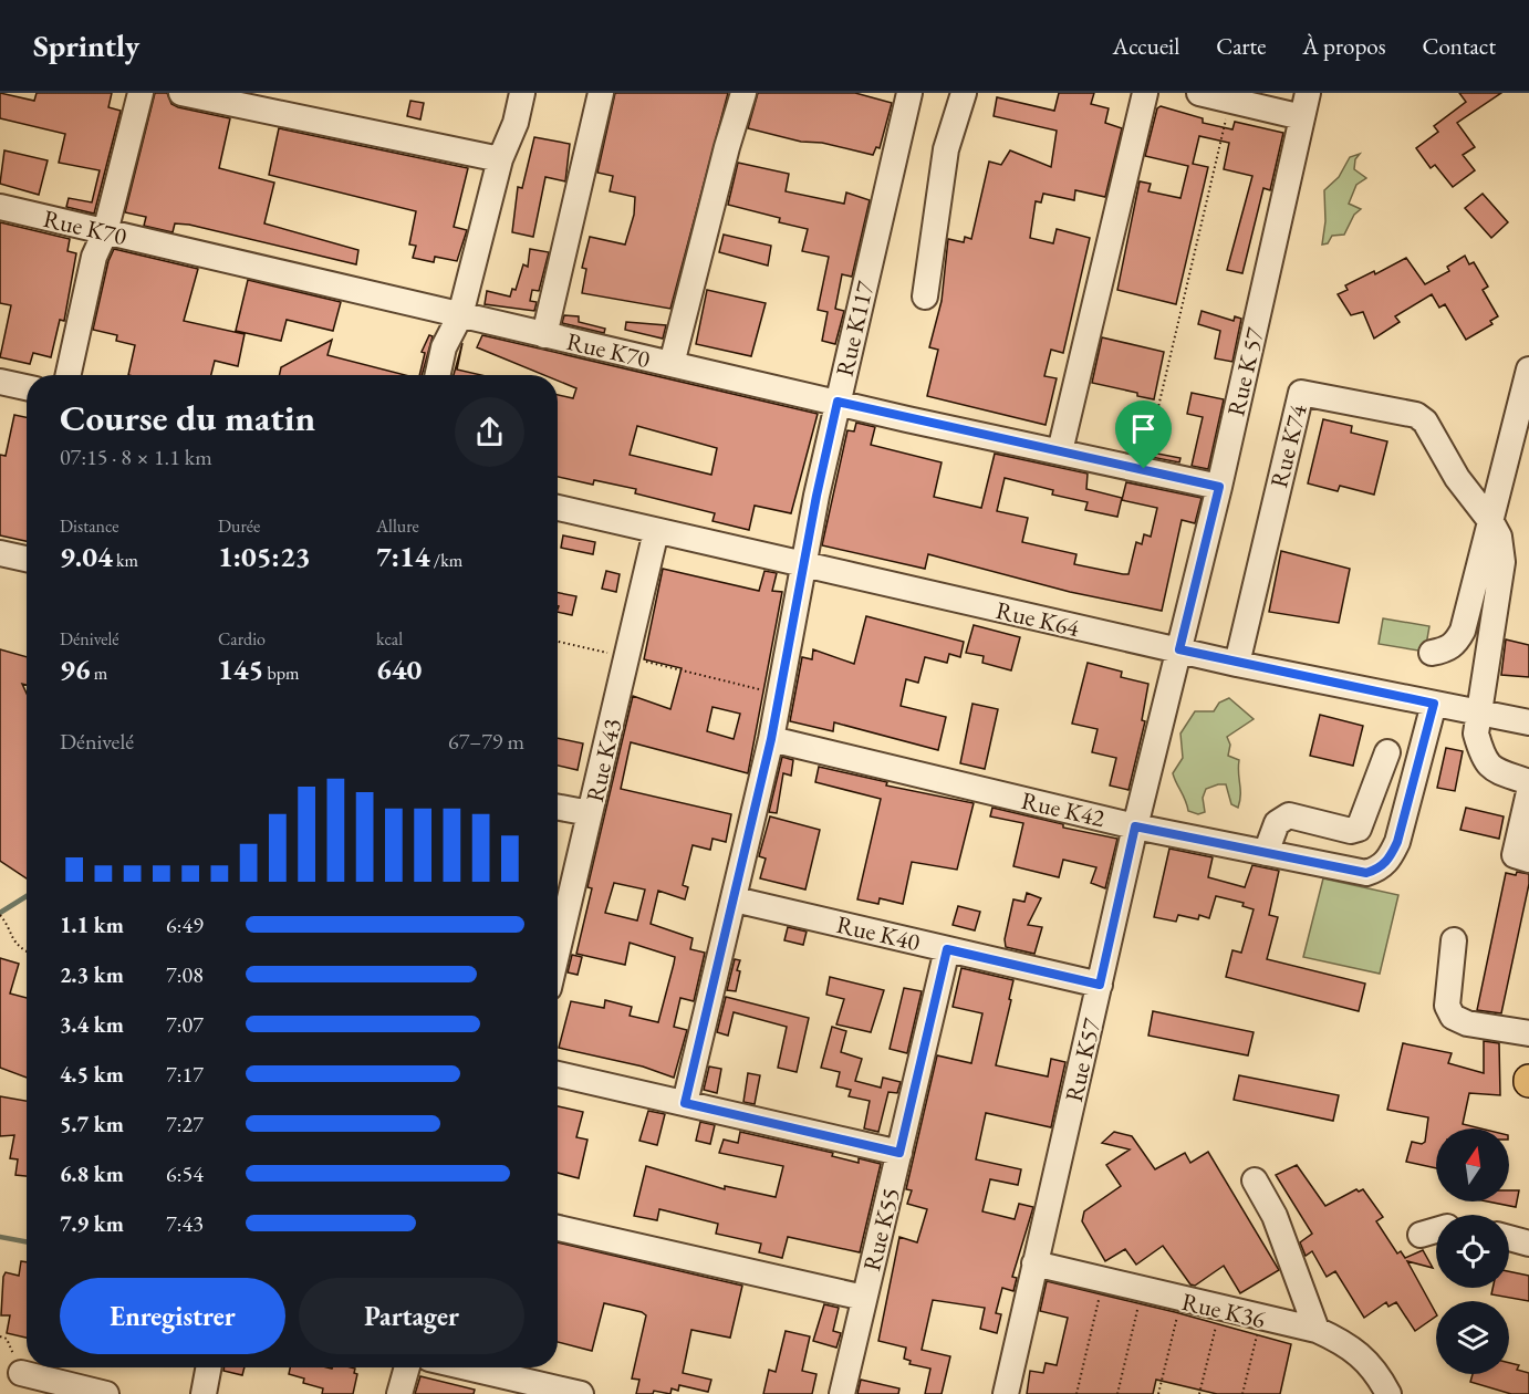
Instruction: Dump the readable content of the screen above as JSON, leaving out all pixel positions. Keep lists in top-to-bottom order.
{
  "streets": {
    "street": [
      "Rue K70",
      "Rue K117",
      "Rue K 57",
      "Rue K74",
      "Rue K64",
      "Rue K43",
      "Rue K42",
      "Rue K40",
      "Rue K57",
      "Rue K55",
      "Rue K36"
    ]
  },
  "crossings": [
    ["Rue K70", "Rue K117"],
    ["Rue K70", "Rue K 57"],
    ["Rue K117", "Rue K64"],
    ["Rue K117", "Rue K42"],
    ["Rue K117", "Rue K40"],
    ["Rue K 57", "Rue K64"],
    ["Rue K 57", "Rue K57"],
    ["Rue K74", "Rue K64"],
    ["Rue K64", "Rue K43"],
    ["Rue K64", "Rue K42"],
    ["Rue K64", "Rue K57"],
    ["Rue K42", "Rue K57"],
    ["Rue K40", "Rue K57"],
    ["Rue K40", "Rue K55"],
    ["Rue K57", "Rue K36"]
  ],
  "north": "top",
  "page": {
    "header": "Sprintly",
    "nav": [
      "Accueil",
      "Carte",
      "À propos",
      "Contact"
    ],
    "heading": ["Course du matin", "07:15 · 8 × 1.1 km"],
    "stats": [
      ["Distance", "9.04 km"],
      ["Durée", "1:05:23"],
      ["Allure", "7:14 /km"],
      ["Dénivelé", "96 m"],
      ["Cardio", "145 bpm"],
      ["kcal", "640"]
    ],
    "chart": ["Dénivelé", "67–79 m"],
    "list": [
      {
        "name": "1.1 km",
        "note": "6:49"
      },
      {
        "name": "2.3 km",
        "note": "7:08"
      },
      {
        "name": "3.4 km",
        "note": "7:07"
      },
      {
        "name": "4.5 km",
        "note": "7:17"
      },
      {
        "name": "5.7 km",
        "note": "7:27"
      },
      {
        "name": "6.8 km",
        "note": "6:54"
      },
      {
        "name": "7.9 km",
        "note": "7:43"
      }
    ],
    "buttons": ["Enregistrer", "Partager"]
  }
}
